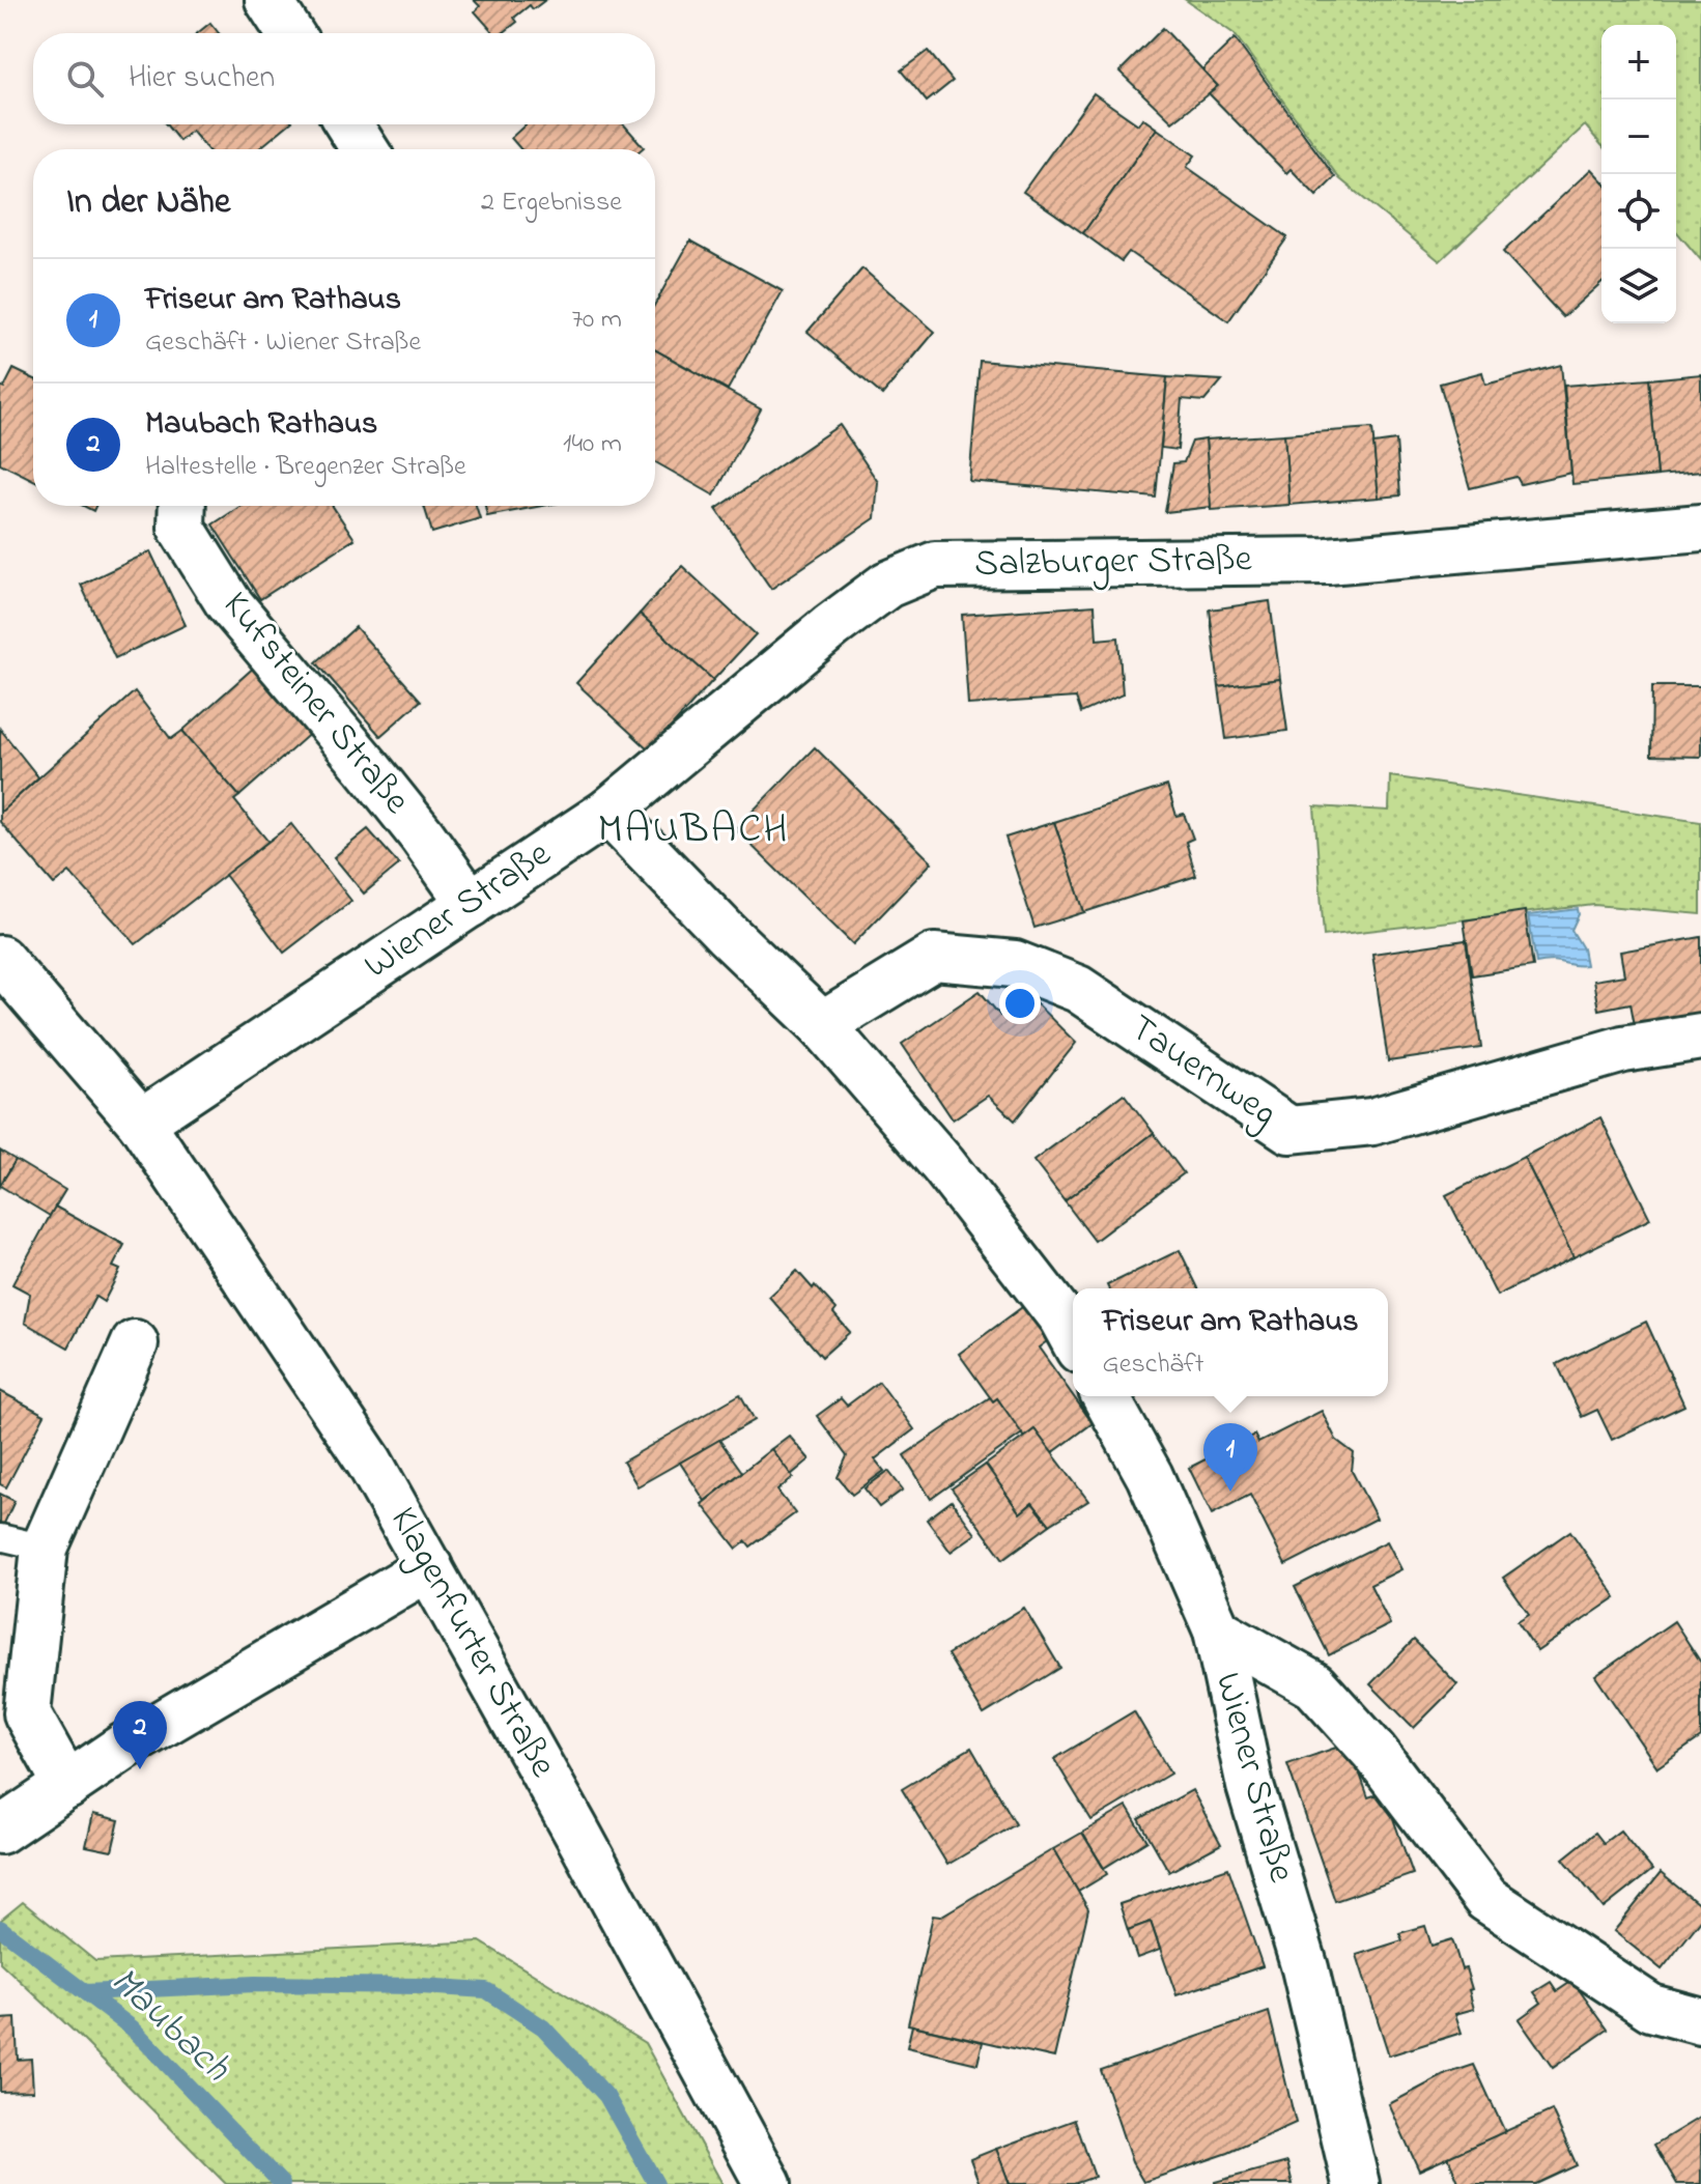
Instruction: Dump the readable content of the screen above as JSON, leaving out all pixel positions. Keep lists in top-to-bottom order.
{
  "streets": {
    "street": [
      "Salzburger Straße",
      "Kufsteiner Straße",
      "Wiener Straße",
      "Tauernweg",
      "Klagenfurter Straße"
    ]
  },
  "crossings": [
    ["Salzburger Straße", "Wiener Straße"],
    ["Kufsteiner Straße", "Wiener Straße"],
    ["Wiener Straße", "Klagenfurter Straße"]
  ],
  "districts": ["MAUBACH"],
  "water": ["Maubach"],
  "page": {
    "map_buttons": ["+", "−"],
    "search": "Hier suchen",
    "heading": ["In der Nähe", "2 Ergebnisse"],
    "list": [
      {
        "mark": "1",
        "name": "Friseur am Rathaus",
        "note": "Geschäft · Wiener Straße",
        "value": "70 m"
      },
      {
        "mark": "2",
        "name": "Maubach Rathaus",
        "note": "Haltestelle · Bregenzer Straße",
        "value": "140 m"
      }
    ],
    "popup": ["Friseur am Rathaus", "Geschäft"],
    "pins": ["1", "2"]
  }
}
